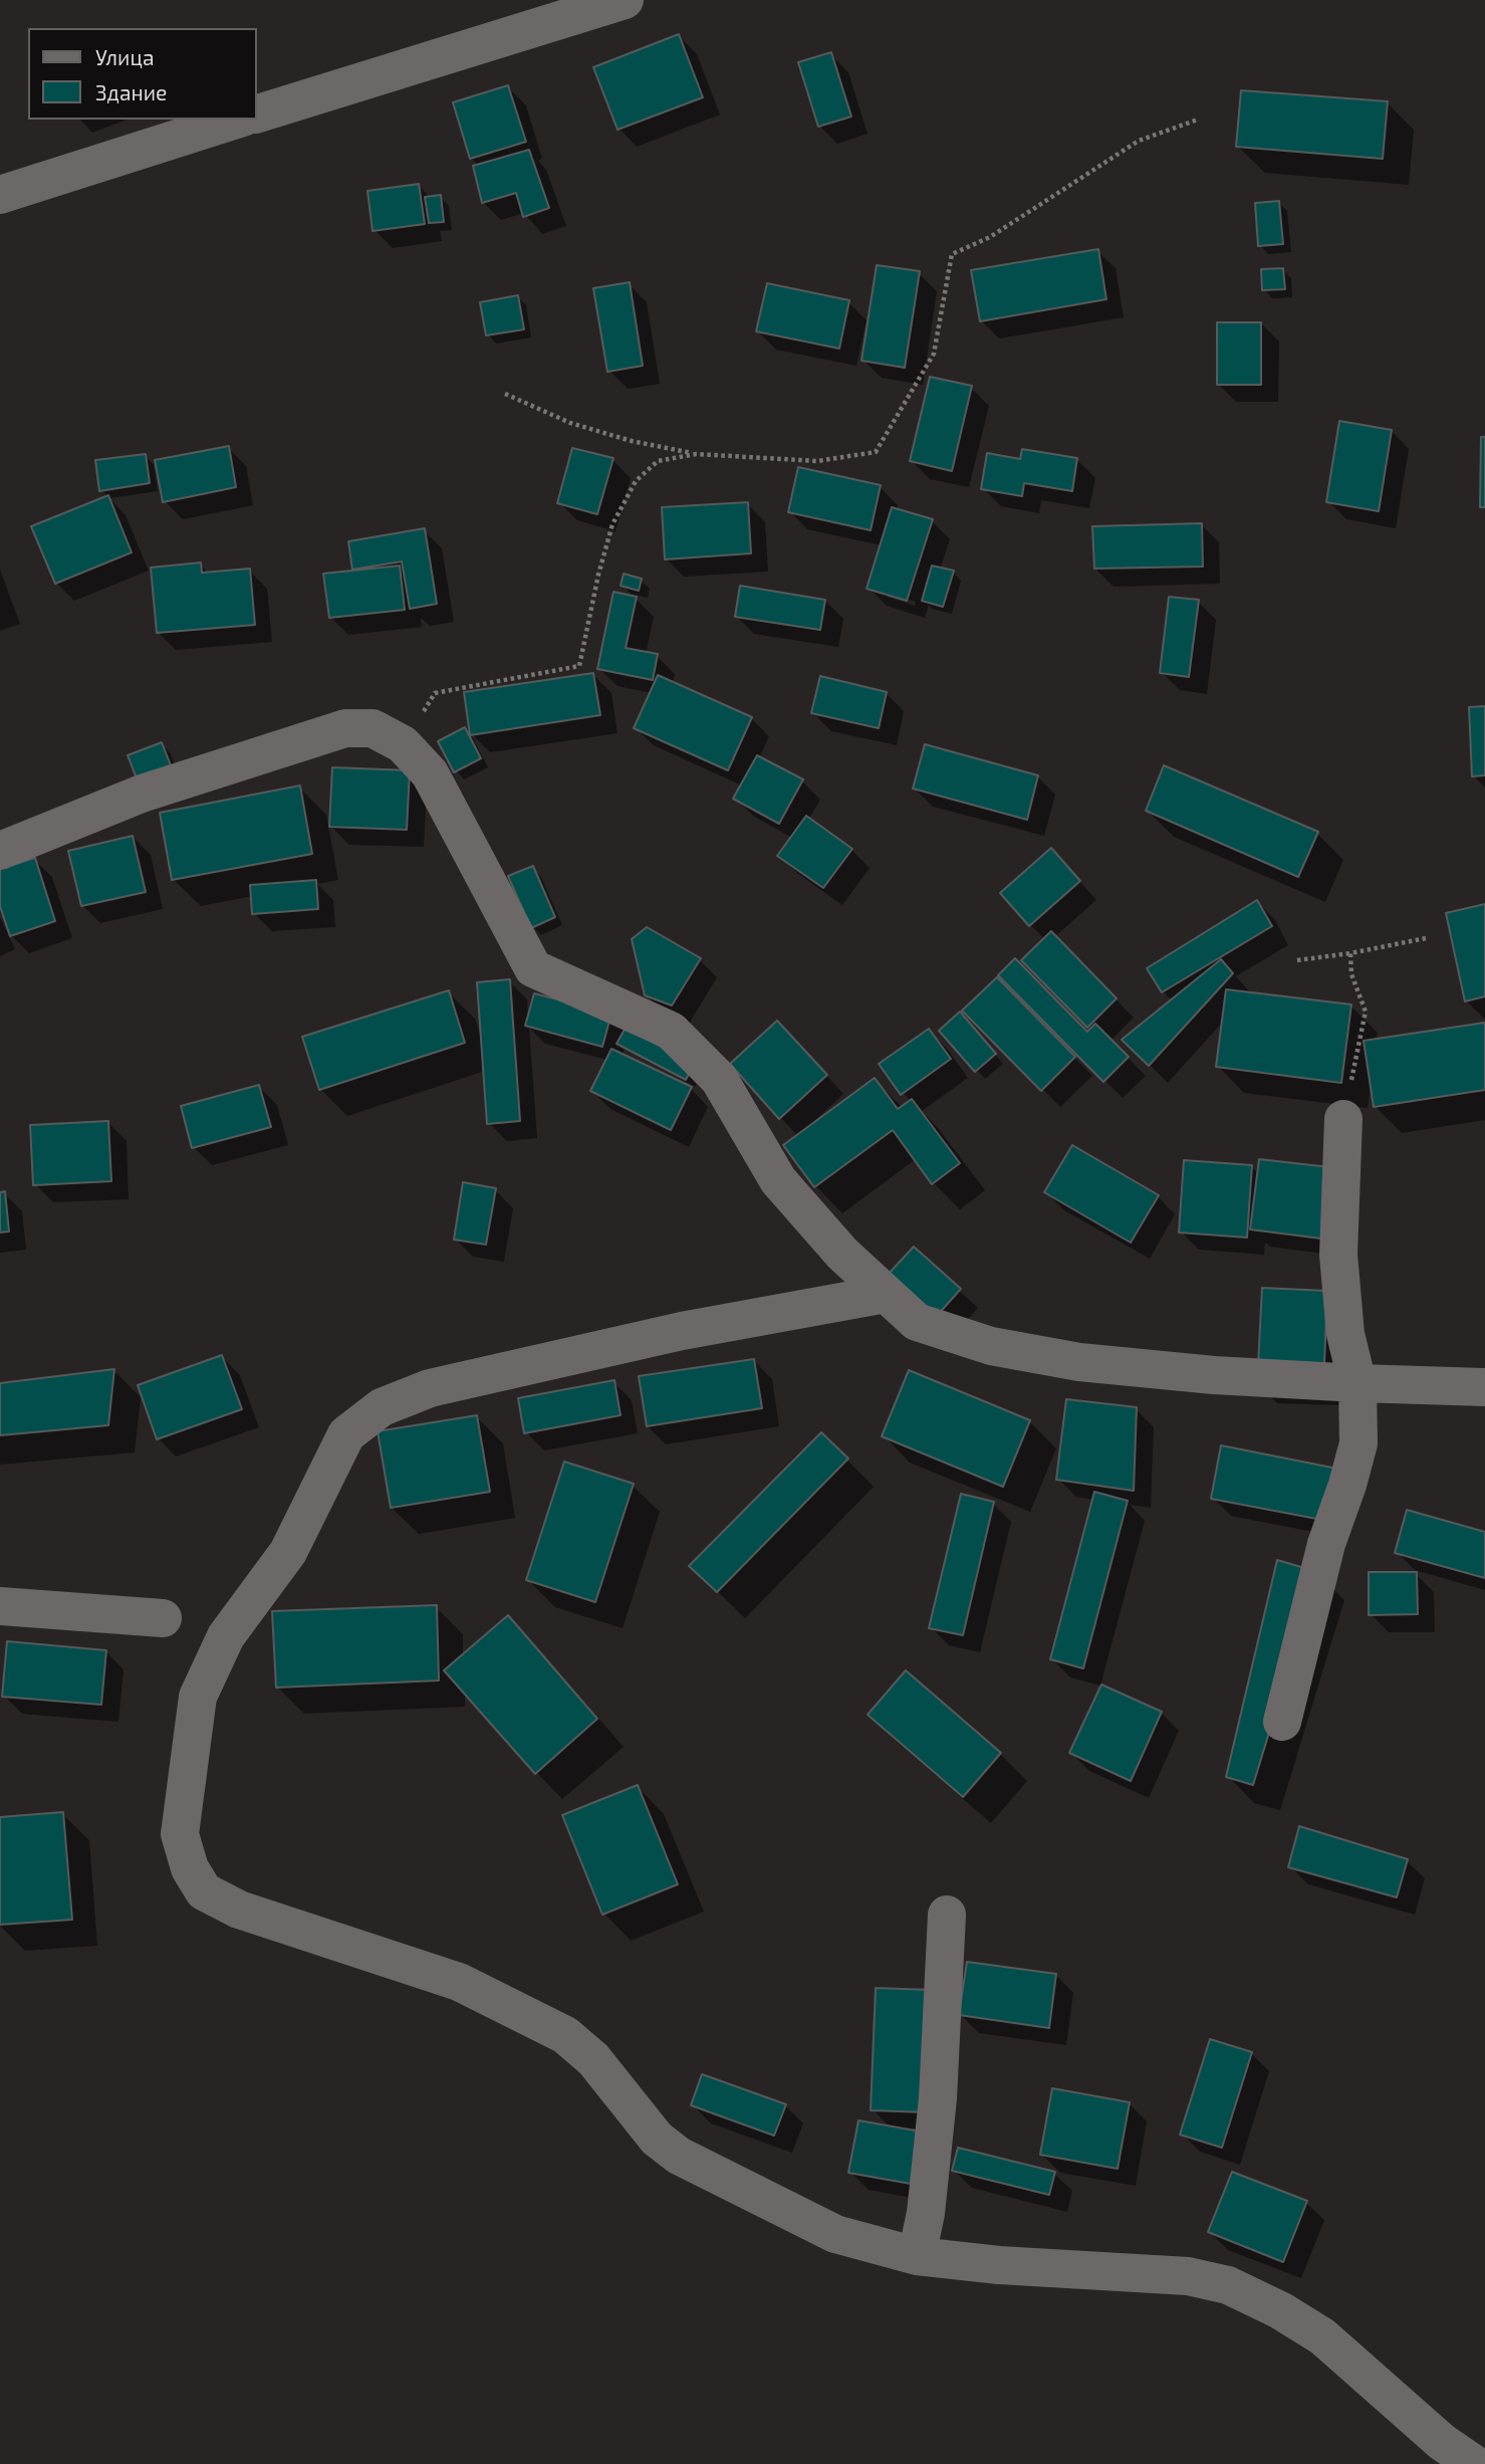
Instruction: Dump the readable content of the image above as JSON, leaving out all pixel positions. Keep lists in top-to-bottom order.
{
  "legend": ["Улица", "Здание"]
}
